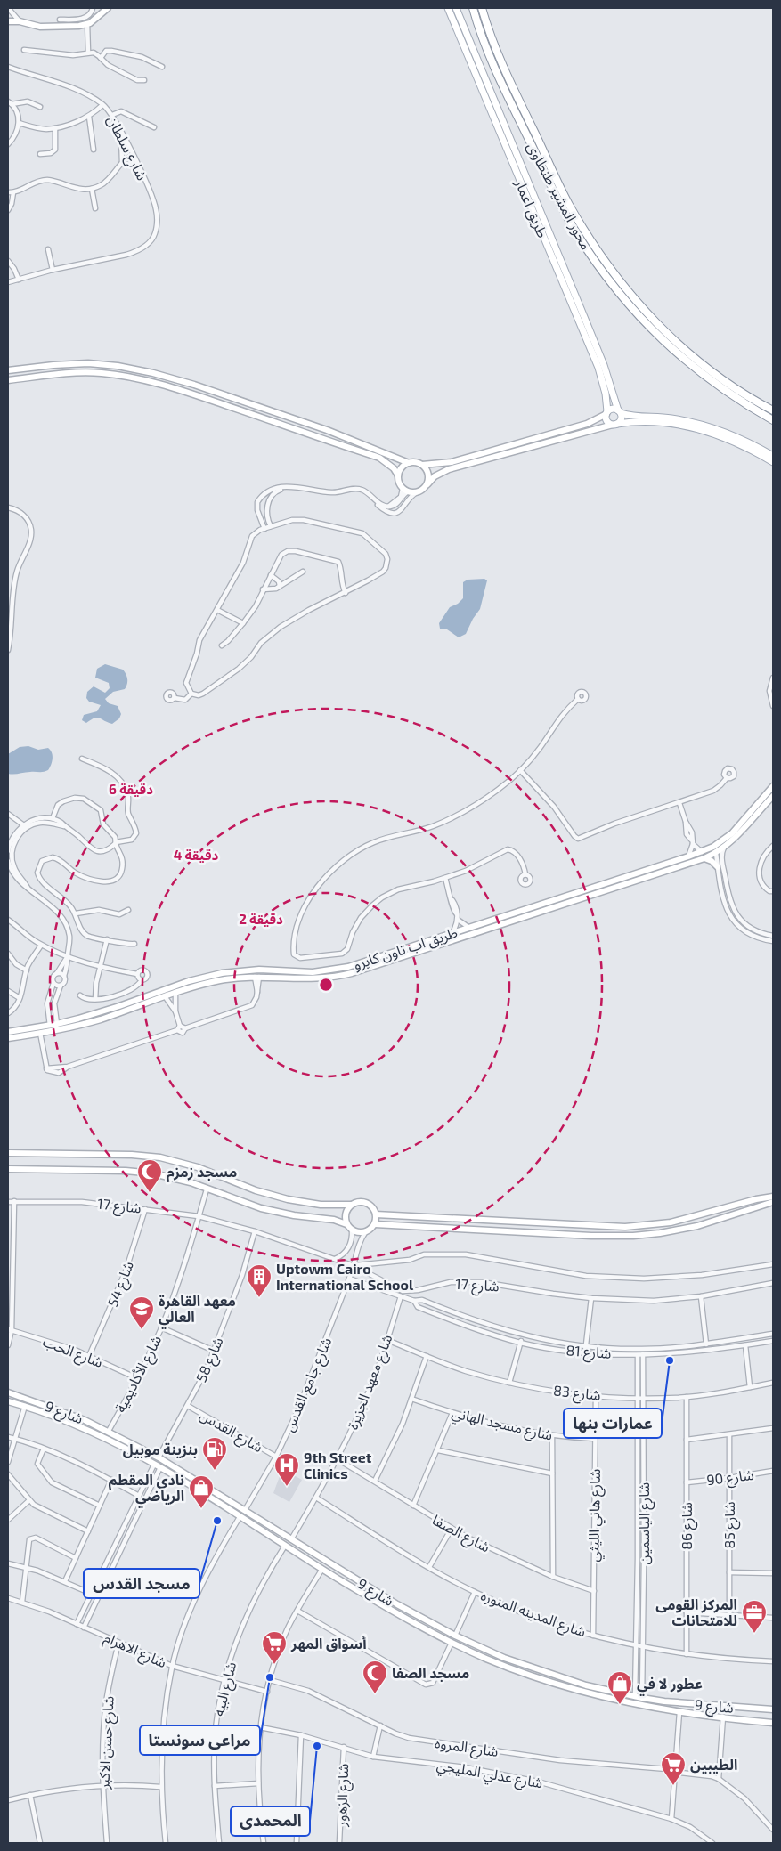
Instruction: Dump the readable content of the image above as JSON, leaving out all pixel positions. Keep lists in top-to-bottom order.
{
  "streets": {
    "highway": ["محور المشير طنطاوى"],
    "main road": ["طريق اعمار", "طريق اب تاون كايرو", "شارع 9"],
    "street": [
      "شارع سلطان",
      "شارع 17",
      "شارع 54",
      "شارع الحب",
      "شارع 81",
      "شارع 58",
      "شارع الأكاديمية",
      "شارع معهد الجزيرة",
      "شارع جامع القدس",
      "شارع 83",
      "شارع مسجد الهاني",
      "شارع القدس",
      "شارع 90",
      "شارع هاني الليثي",
      "شارع الياسمين",
      "شارع 85",
      "شارع 86",
      "شارع الصفا",
      "شارع المدينه المنوره",
      "شارع الاهرام",
      "شارع البيه",
      "شارع حسن الاكبر",
      "شارع المروه",
      "شارع عدلي المليجي",
      "شارع الزهور"
    ]
  },
  "crossings": [
    ["شارع 17", "شارع 54"],
    ["شارع 17", "شارع 58"],
    ["شارع 17", "شارع الأكاديمية"],
    ["شارع 17", "شارع معهد الجزيرة"],
    ["شارع 54", "شارع الحب"],
    ["شارع الحب", "شارع الأكاديمية"],
    ["شارع 81", "شارع معهد الجزيرة"],
    ["شارع 81", "شارع جامع القدس"],
    ["شارع 81", "شارع الياسمين"],
    ["شارع 58", "شارع 9"],
    ["شارع 58", "شارع القدس"],
    ["شارع الأكاديمية", "شارع 9"],
    ["شارع معهد الجزيرة", "شارع 83"],
    ["شارع معهد الجزيرة", "شارع 9"],
    ["شارع معهد الجزيرة", "شارع الصفا"],
    ["شارع معهد الجزيرة", "شارع المدينه المنوره"],
    ["شارع جامع القدس", "شارع 9"],
    ["شارع جامع القدس", "شارع القدس"],
    ["شارع 83", "شارع هاني الليثي"],
    ["شارع 83", "شارع الياسمين"],
    ["شارع 83", "شارع 86"],
    ["شارع 9", "شارع الياسمين"],
    ["شارع 9", "شارع البيه"],
    ["شارع مسجد الهاني", "شارع هاني الليثي"],
    ["شارع 90", "شارع 85"],
    ["شارع 90", "شارع 86"],
    ["شارع هاني الليثي", "شارع الصفا"],
    ["شارع هاني الليثي", "شارع المدينه المنوره"],
    ["شارع الياسمين", "شارع المدينه المنوره"],
    ["شارع 86", "شارع المدينه المنوره"],
    ["شارع الاهرام", "شارع البيه"],
    ["شارع الاهرام", "شارع حسن الاكبر"],
    ["شارع عدلي المليجي", "شارع الزهور"]
  ],
  "places": {
    "mosque": ["مسجد زمزم", "مسجد الصفا"],
    "building": ["Uptowm Cairo International School"],
    "school or university": ["معهد القاهرة العالي"],
    "other": [
      "عمارات بنها",
      "مسجد القدس",
      "مراعى سونستا",
      "المحمدى"
    ],
    "fuel station": ["بنزينة موبيل"],
    "hospital": ["9th Street Clinics"],
    "shop": ["نادي المقطم الرياضي", "عطور لا في"],
    "office": ["المركز القومى للامتحانات"],
    "supermarket": ["أسواق المهر", "الطيبين"]
  },
  "rings": ["6 دقيقة", "4 دقيقة", "2 دقيقة"]
}
